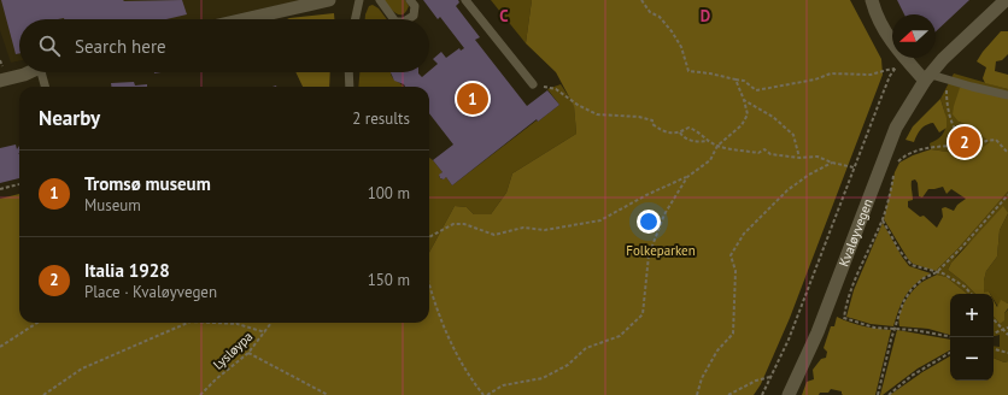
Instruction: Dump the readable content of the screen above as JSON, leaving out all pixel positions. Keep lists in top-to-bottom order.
{
  "streets": {
    "street": ["Kvaløyvegen"],
    "path": ["Lysløypa"]
  },
  "parks": ["Folkeparken"],
  "north": "left",
  "page": {
    "search": "Search here",
    "pins": ["1", "2"],
    "heading": ["Nearby", "2 results"],
    "list": [
      {
        "mark": "1",
        "name": "Tromsø museum",
        "note": "Museum",
        "value": "100 m"
      },
      {
        "mark": "2",
        "name": "Italia 1928",
        "note": "Place · Kvaløyvegen",
        "value": "150 m"
      }
    ],
    "map_buttons": ["+", "−"]
  },
  "grid": {
    "columns": ["C", "D"]
  }
}
